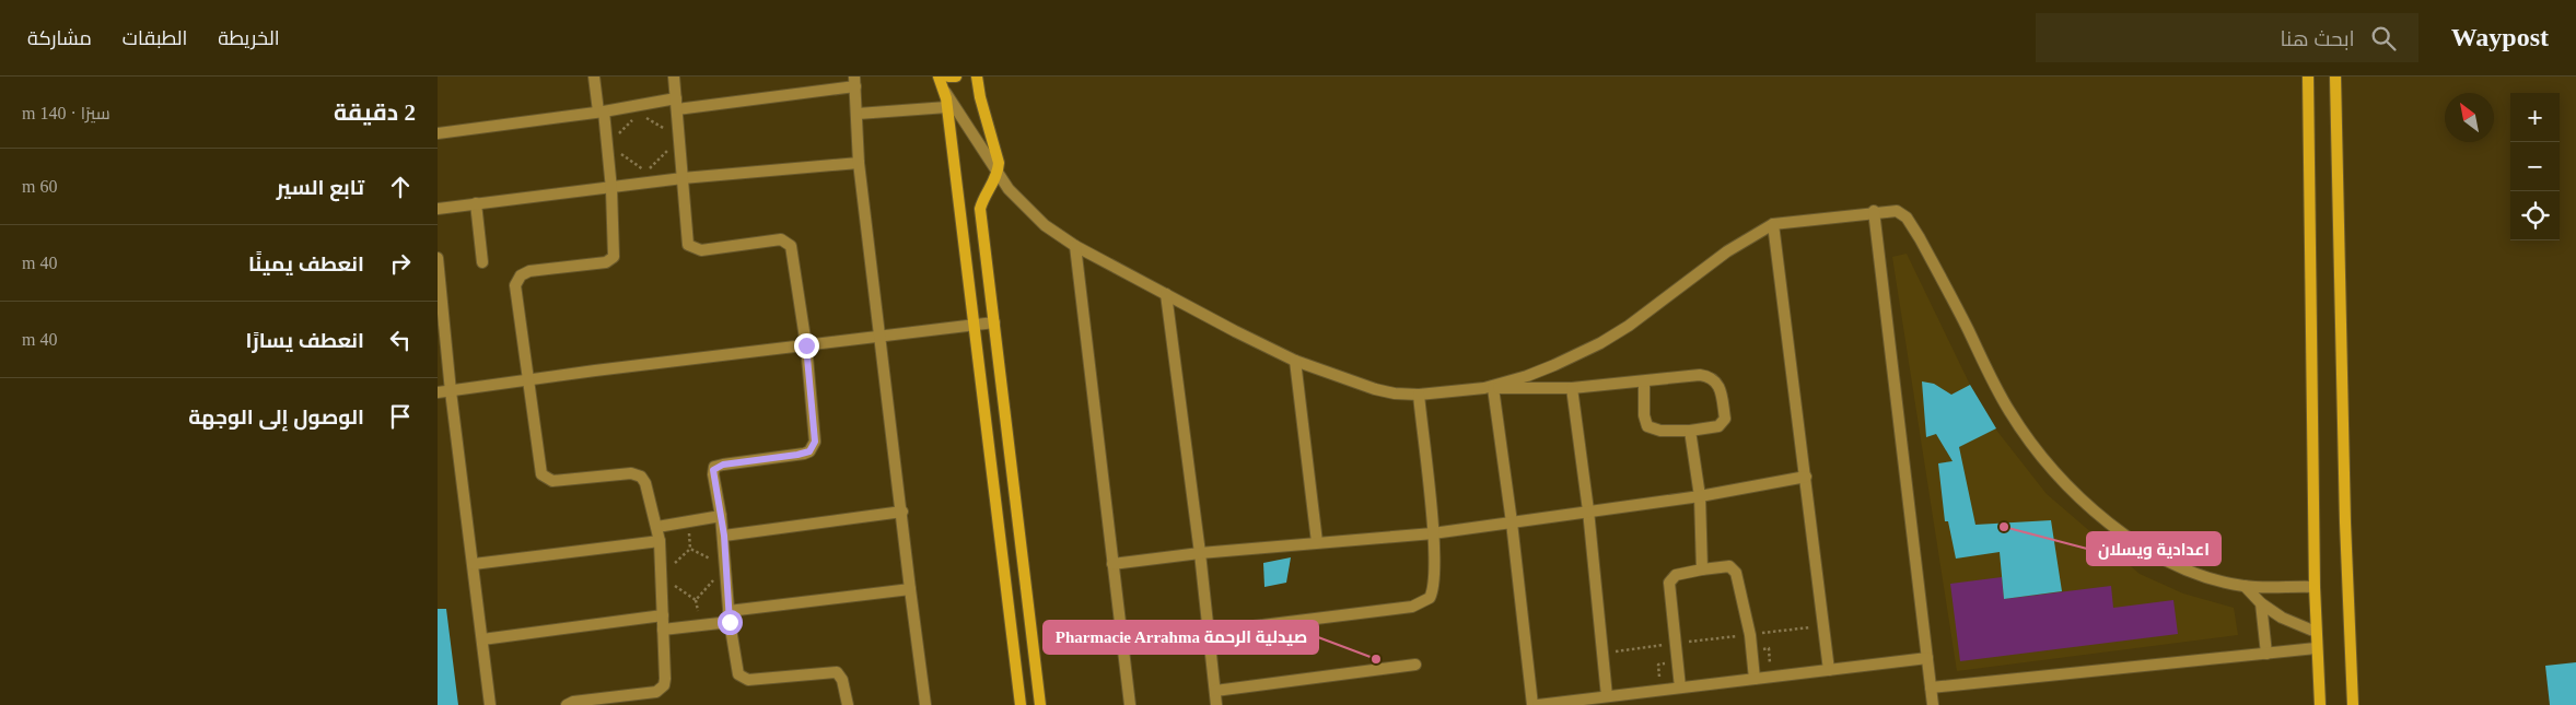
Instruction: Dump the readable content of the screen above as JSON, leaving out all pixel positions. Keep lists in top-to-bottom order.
{
  "places": ["اعدادية ويسلان", "Pharmacie Arrahma صيدلية الرحمة"],
  "north": "top left",
  "page": {
    "header": "Waypost",
    "search": "ابحث هنا",
    "nav": ["الخريطة", "الطبقات", "مشاركة"],
    "heading": ["2 دقيقة", "سيرًا · 140 m"],
    "map_buttons": ["+", "−"],
    "list": [
      ["تابع السير", "60 m"],
      ["انعطف يمينًا", "40 m"],
      ["انعطف يسارًا", "40 m"],
      "الوصول إلى الوجهة"
    ]
  }
}
